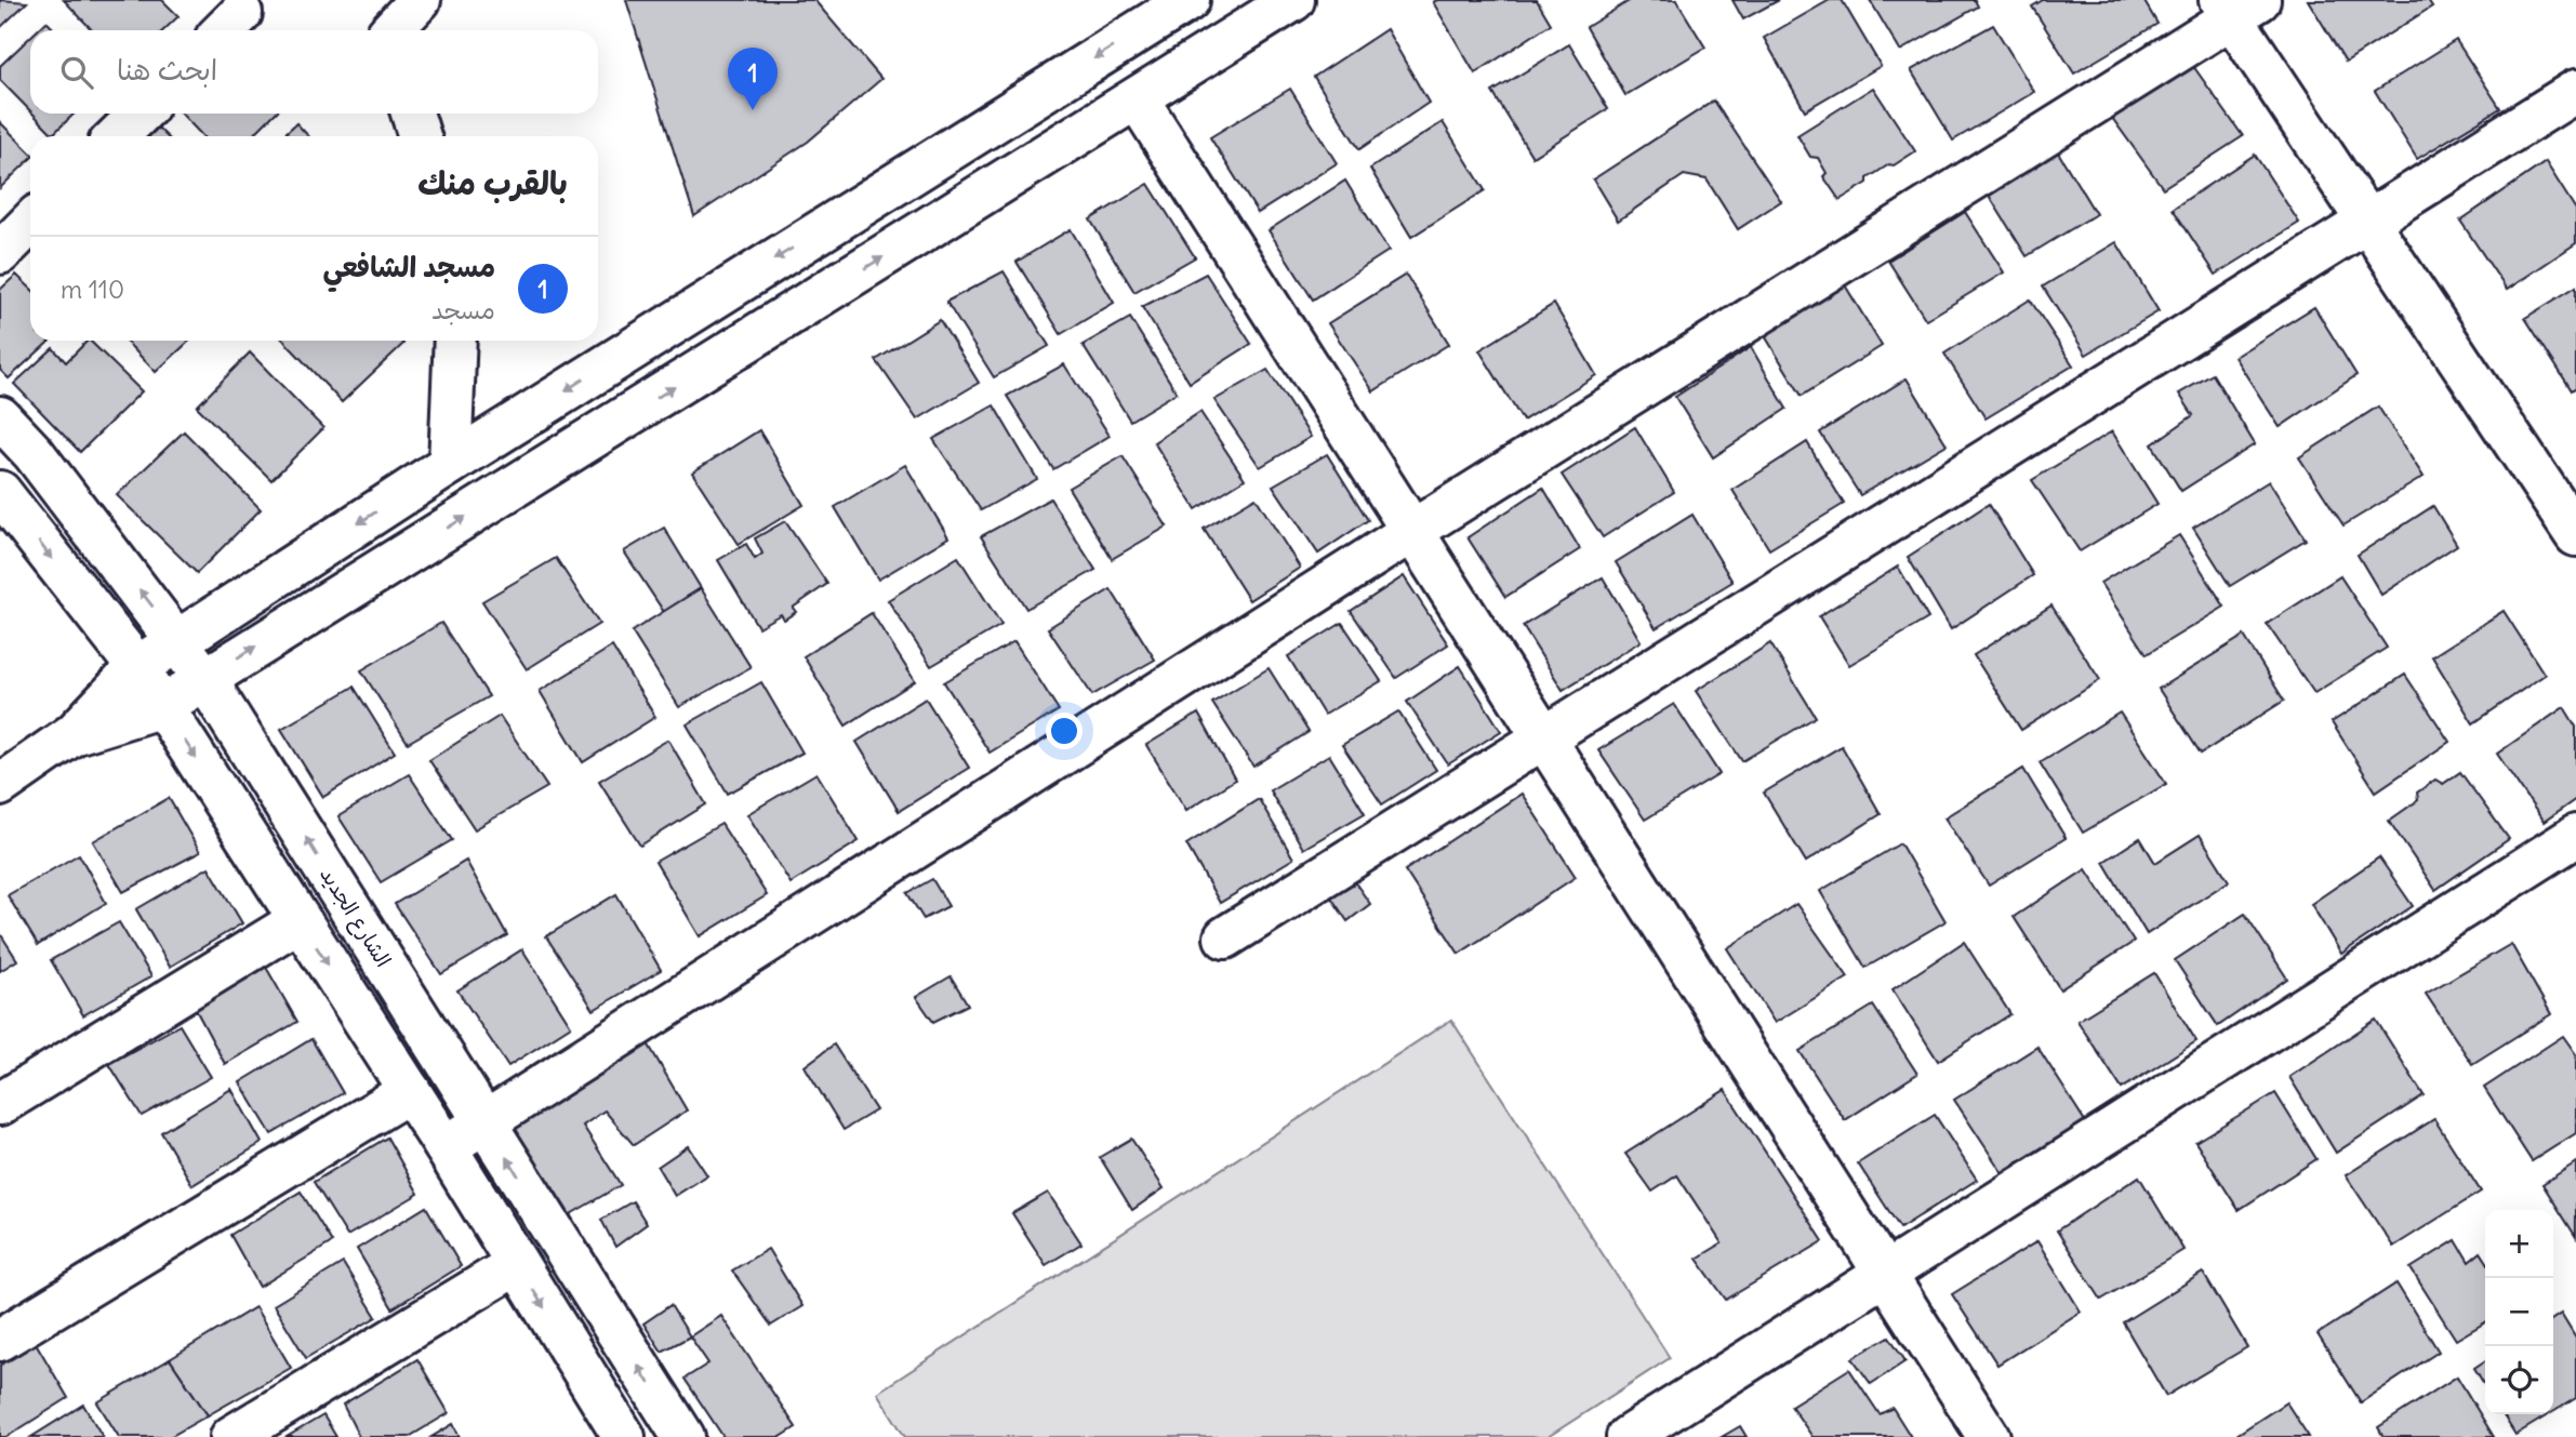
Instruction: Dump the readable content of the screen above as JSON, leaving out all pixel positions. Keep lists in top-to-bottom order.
{
  "streets": {
    "street": ["الشارع الجديد"]
  },
  "page": {
    "search": "ابحث هنا",
    "pins": "1",
    "heading": "بالقرب منك",
    "list": [
      {
        "mark": "1",
        "name": "مسجد الشافعي",
        "note": "مسجد",
        "value": "110 m"
      }
    ],
    "map_buttons": ["+", "−"]
  }
}
